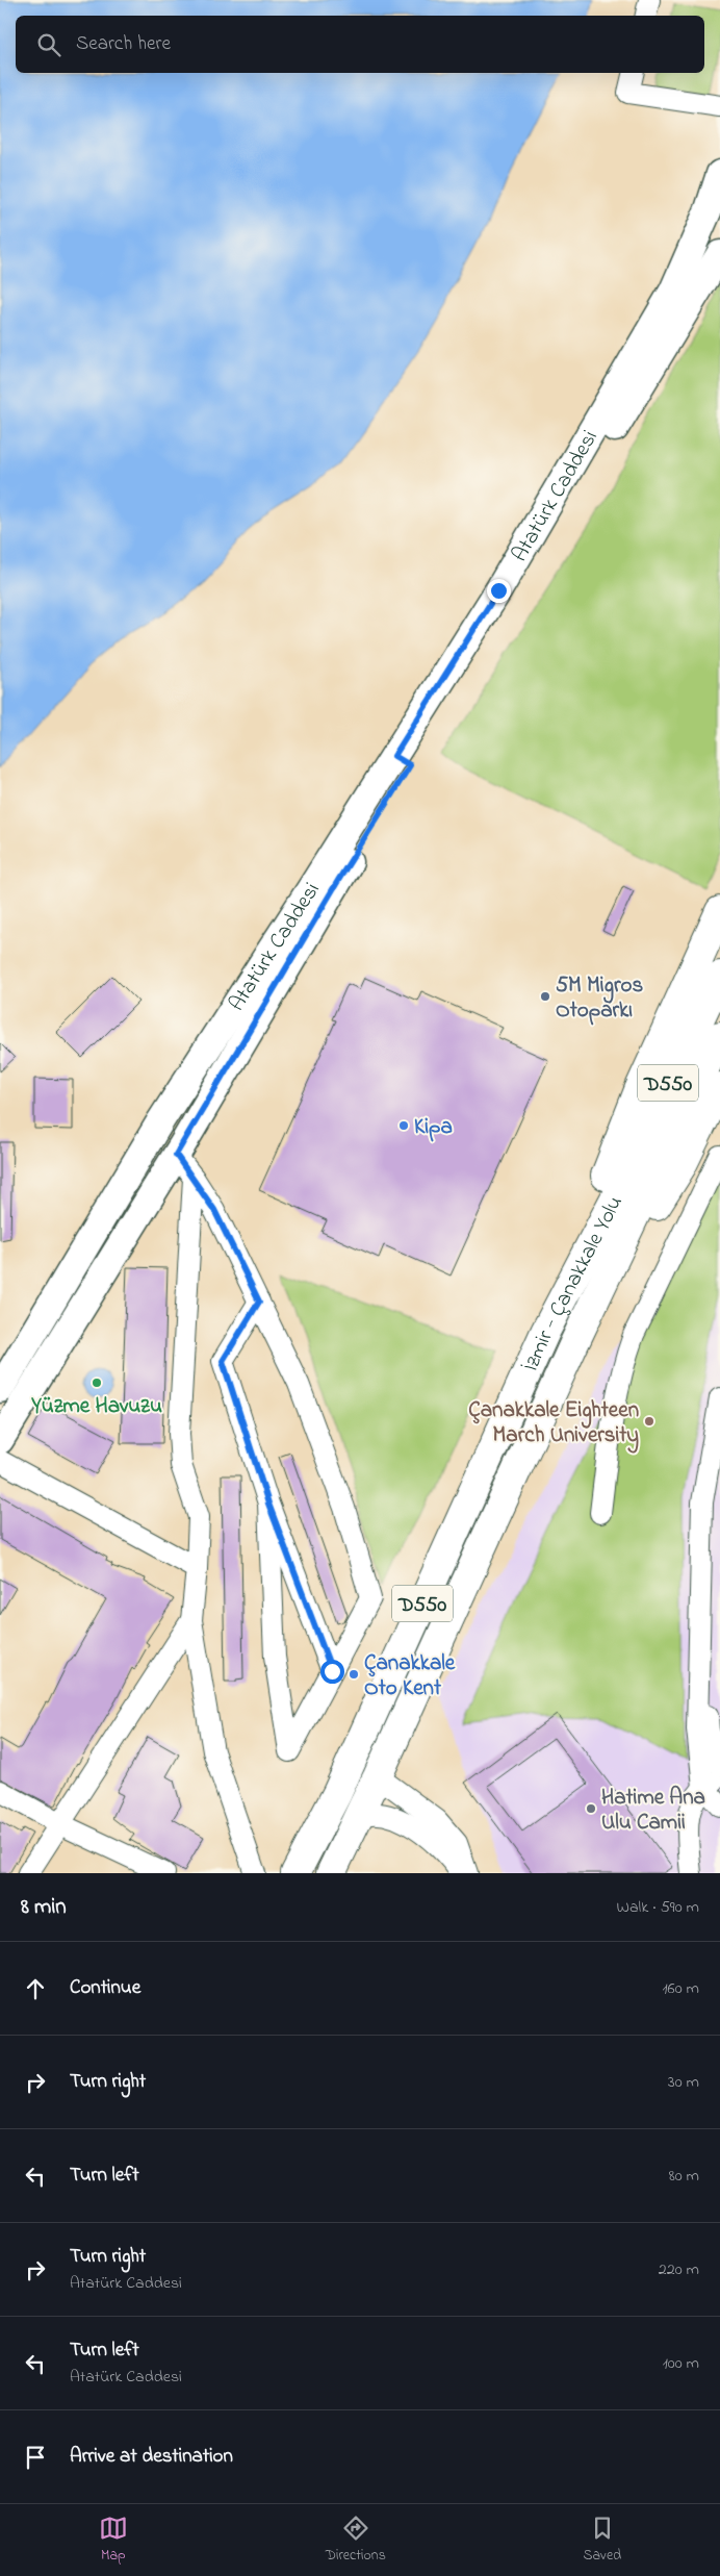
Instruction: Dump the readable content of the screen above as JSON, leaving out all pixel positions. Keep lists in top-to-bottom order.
{
  "streets": {
    "highway": ["D550", "İzmir - Çanakkale Yolu"],
    "main road": ["Atatürk Caddesi"]
  },
  "places": [
    "5M Migros Otoparkı",
    "Kipa",
    "Yüzme Havuzu",
    "Çanakkale Eighteen March University",
    "Çanakkale Oto Kent",
    "Hatime Ana Ulu Camii"
  ],
  "page": {
    "search": "Search here",
    "heading": ["8 min", "Walk · 590 m"],
    "list": [
      ["Continue", "160 m"],
      ["Turn right", "30 m"],
      ["Turn left", "80 m"],
      ["Turn right", "Atatürk Caddesi", "220 m"],
      ["Turn left", "Atatürk Caddesi", "100 m"],
      "Arrive at destination"
    ],
    "nav": ["Map", "Directions", "Saved"]
  }
}
